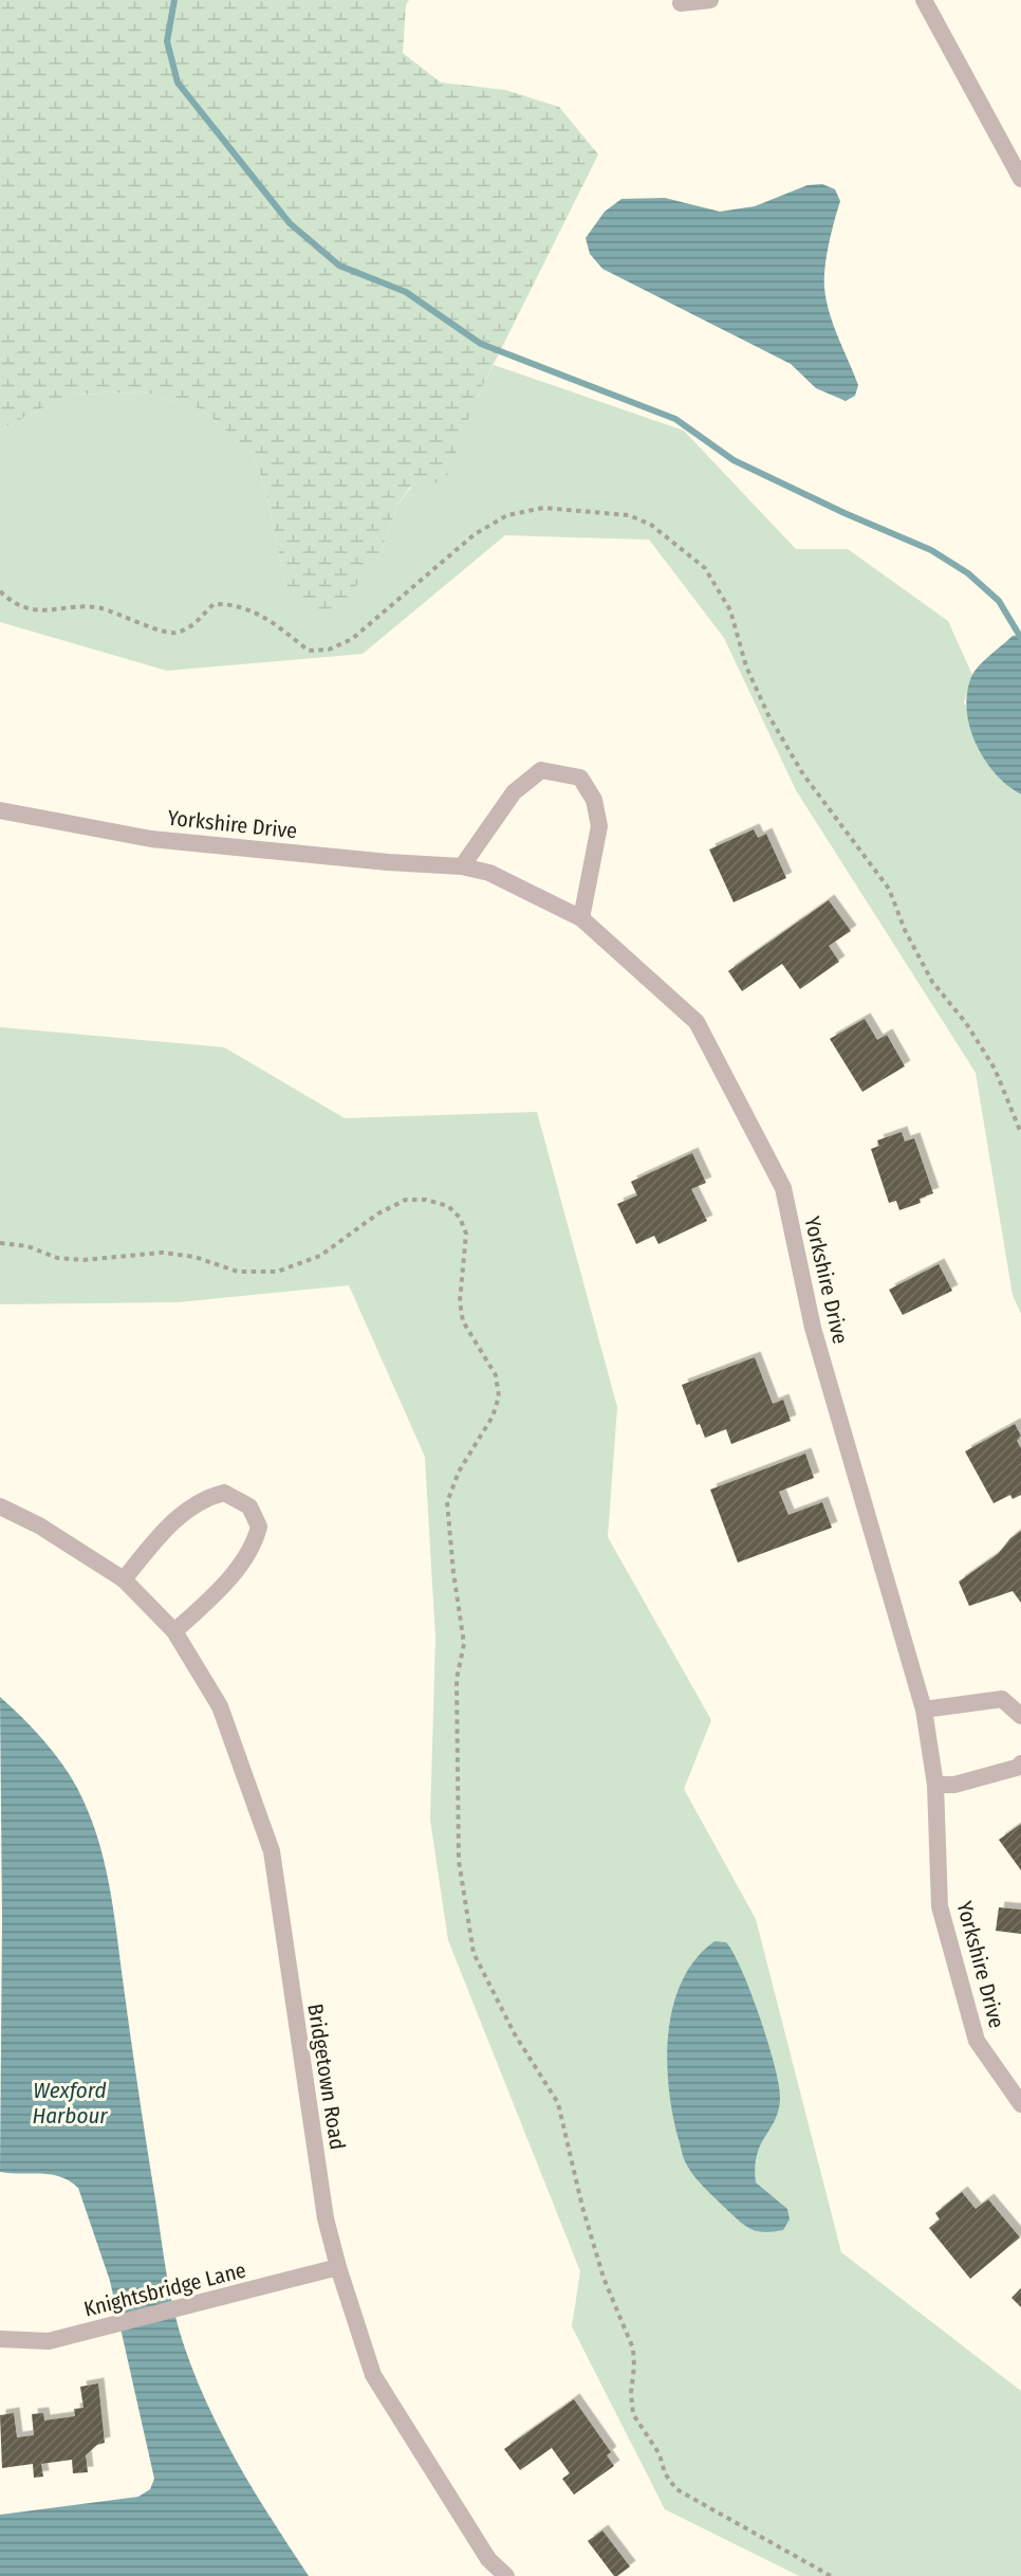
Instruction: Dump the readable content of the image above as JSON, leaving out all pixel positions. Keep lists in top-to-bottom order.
{
  "streets": {
    "street": ["Yorkshire Drive", "Bridgetown Road", "Knightsbridge Lane"]
  },
  "crossings": [
    ["Bridgetown Road", "Knightsbridge Lane"]
  ],
  "water": ["Wexford Harbour"]
}
